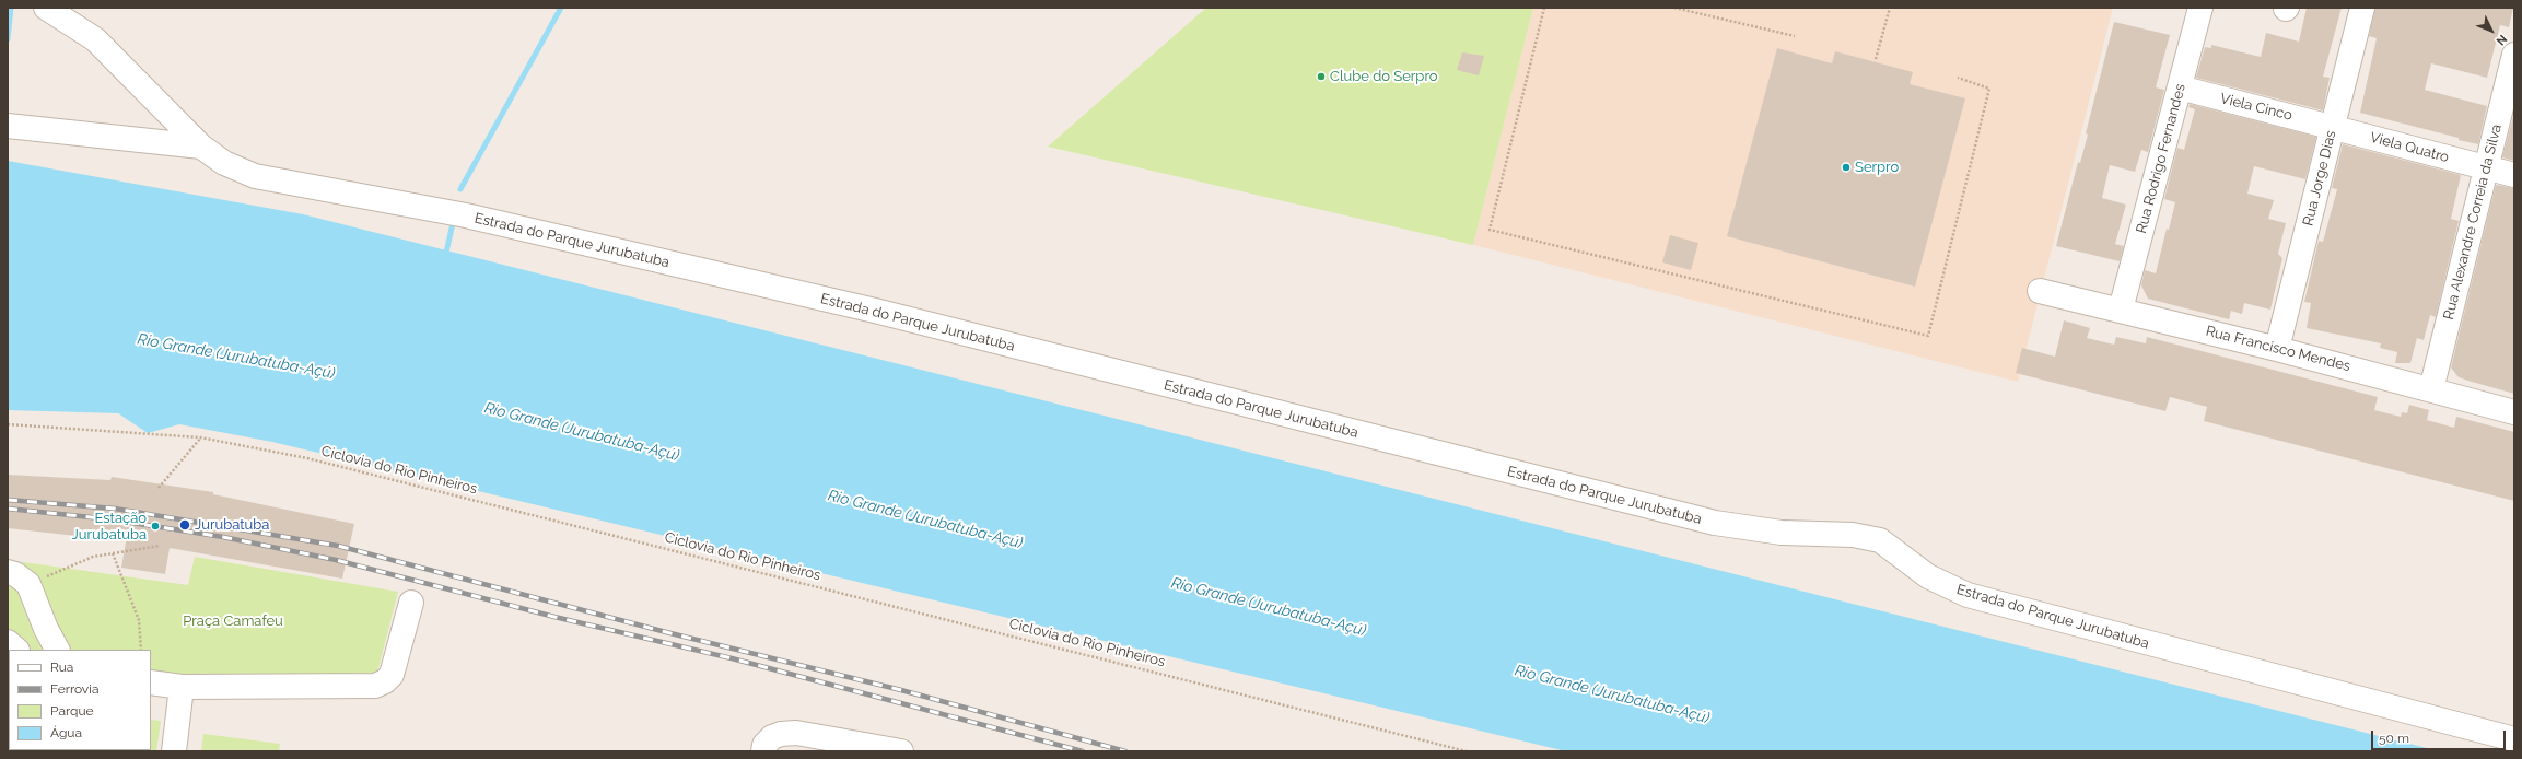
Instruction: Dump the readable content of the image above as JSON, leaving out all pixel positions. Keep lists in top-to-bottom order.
{
  "streets": {
    "street": [
      "Viela Cinco",
      "Viela Quatro",
      "Rua Rodrigo Fernandes",
      "Rua Jorge Dias",
      "Rua Alexandre Correia da Silva",
      "Estrada do Parque Jurubatuba",
      "Rua Francisco Mendes"
    ],
    "path": ["Ciclovia do Rio Pinheiros"]
  },
  "crossings": [
    ["Viela Cinco", "Viela Quatro"],
    ["Viela Cinco", "Rua Rodrigo Fernandes"],
    ["Viela Cinco", "Rua Jorge Dias"],
    ["Viela Quatro", "Rua Jorge Dias"],
    ["Viela Quatro", "Rua Alexandre Correia da Silva"],
    ["Rua Rodrigo Fernandes", "Rua Francisco Mendes"],
    ["Rua Jorge Dias", "Rua Francisco Mendes"],
    ["Rua Alexandre Correia da Silva", "Rua Francisco Mendes"]
  ],
  "water": ["Rio Grande (Jurubatuba-Açú)"],
  "parks": ["Praça Camafeu"],
  "places": [
    "Clube do Serpro",
    "Serpro",
    "Jurubatuba",
    "Estação Jurubatuba"
  ],
  "legend": [
    "Rua",
    "Ferrovia",
    "Parque",
    "Água"
  ],
  "scale_bar": "50 m",
  "north": "bottom right"
}
